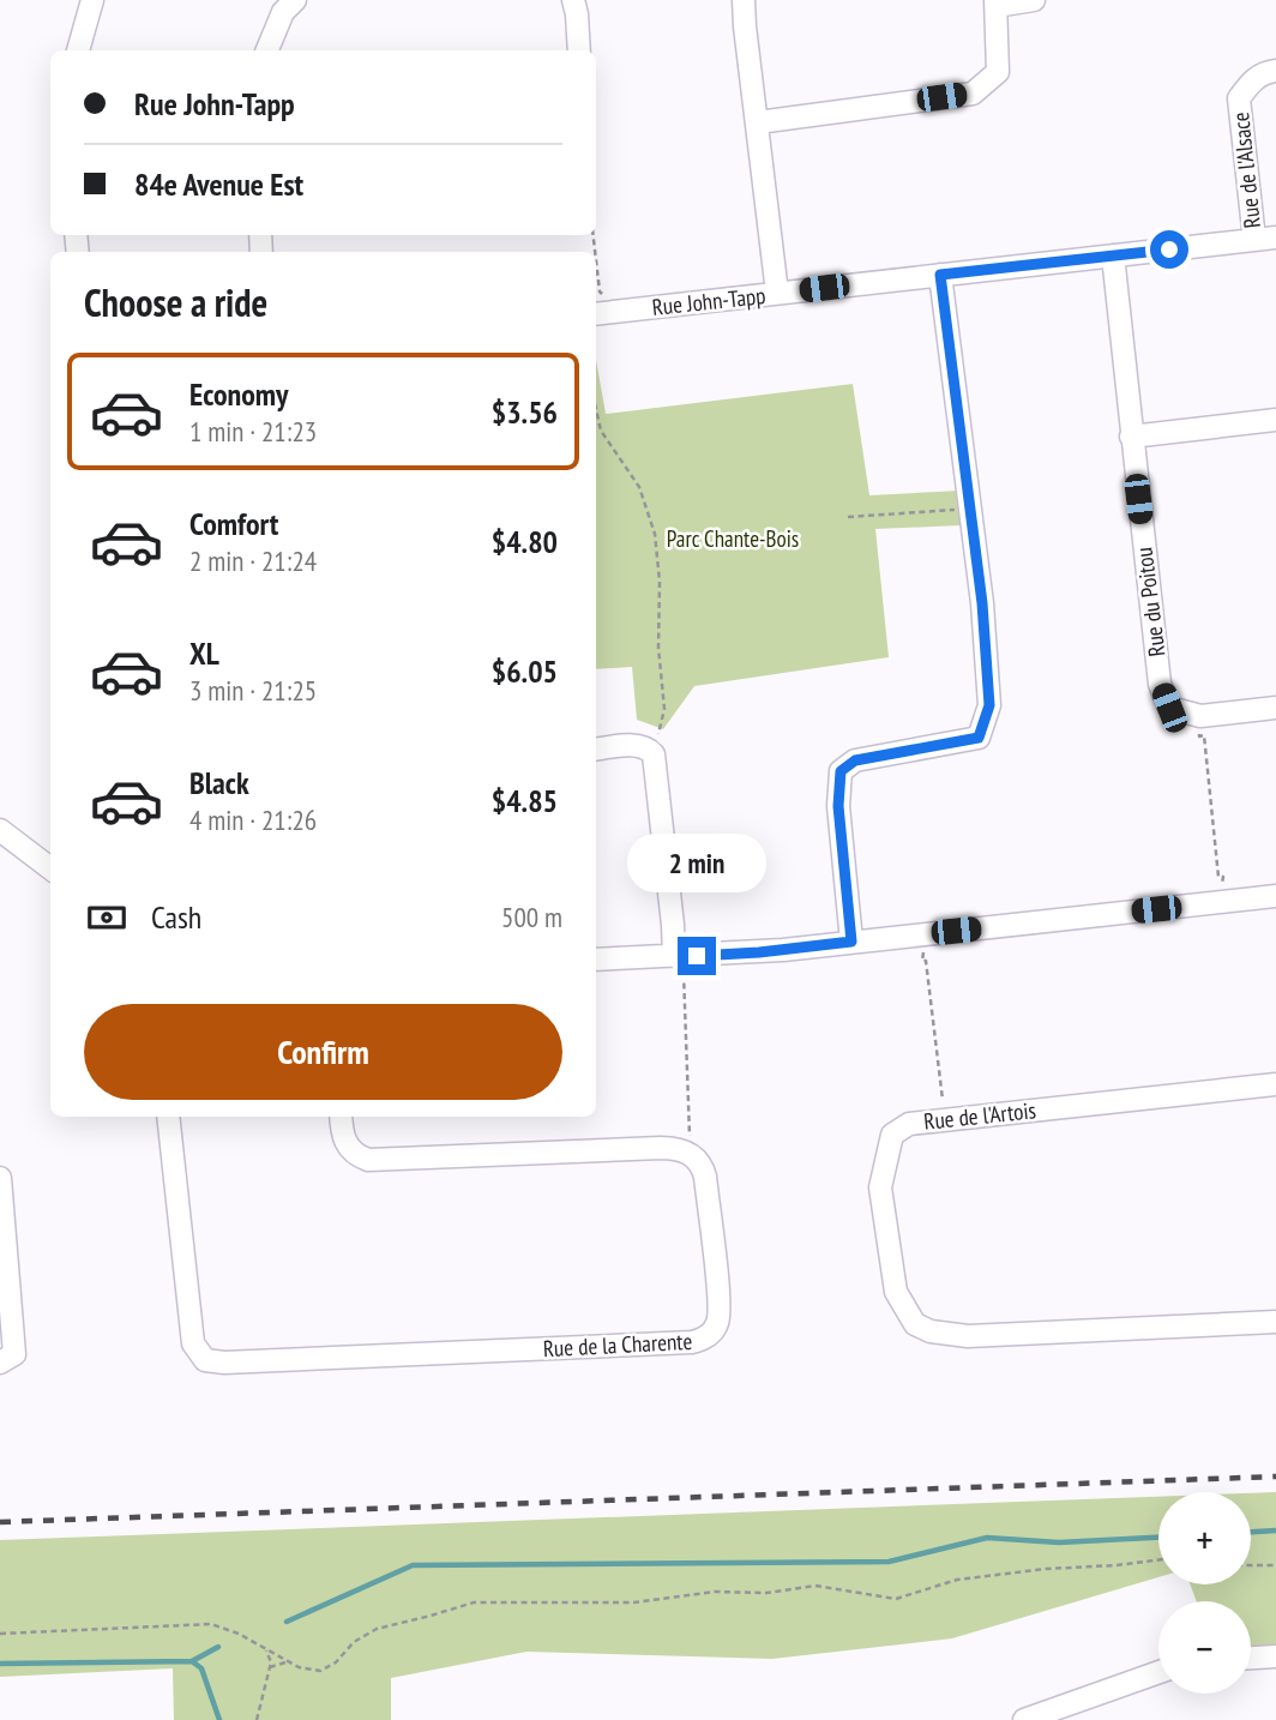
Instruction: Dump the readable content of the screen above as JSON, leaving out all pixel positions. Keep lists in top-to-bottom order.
{
  "streets": {
    "street": [
      "Rue de l'Alsace",
      "Rue John-Tapp",
      "Rue du Poitou",
      "Rue de l'Artois",
      "Rue de la Charente"
    ]
  },
  "crossings": [
    ["Rue de l'Alsace", "Rue John-Tapp"],
    ["Rue John-Tapp", "Rue du Poitou"]
  ],
  "parks": ["Parc Chante-Bois"],
  "page": {
    "banner": ["Rue John-Tapp", "84e Avenue Est"],
    "heading": "Choose a ride",
    "list": [
      {
        "name": "Economy",
        "note": "1 min · 21:23",
        "value": "$3.56"
      },
      {
        "name": "Comfort",
        "note": "2 min · 21:24",
        "value": "$4.80"
      },
      {
        "name": "XL",
        "note": "3 min · 21:25",
        "value": "$6.05"
      },
      {
        "name": "Black",
        "note": "4 min · 21:26",
        "value": "$4.85"
      }
    ],
    "bubble": "2 min",
    "pay": ["Cash", "500 m"],
    "buttons": "Confirm",
    "map_buttons": ["+", "−"]
  }
}
